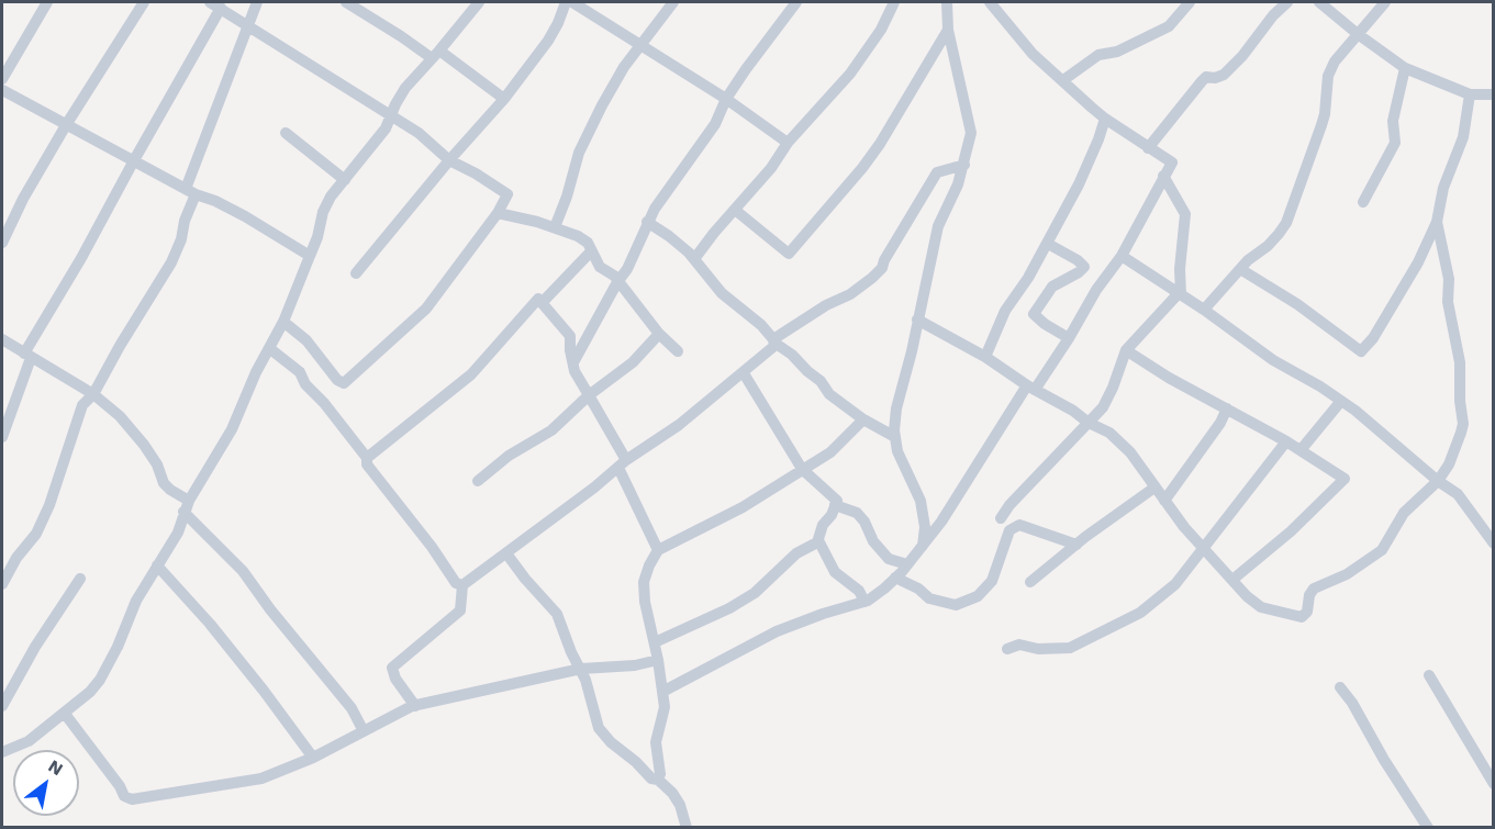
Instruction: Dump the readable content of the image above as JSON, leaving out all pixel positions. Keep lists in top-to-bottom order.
{
  "north": "top right"
}
